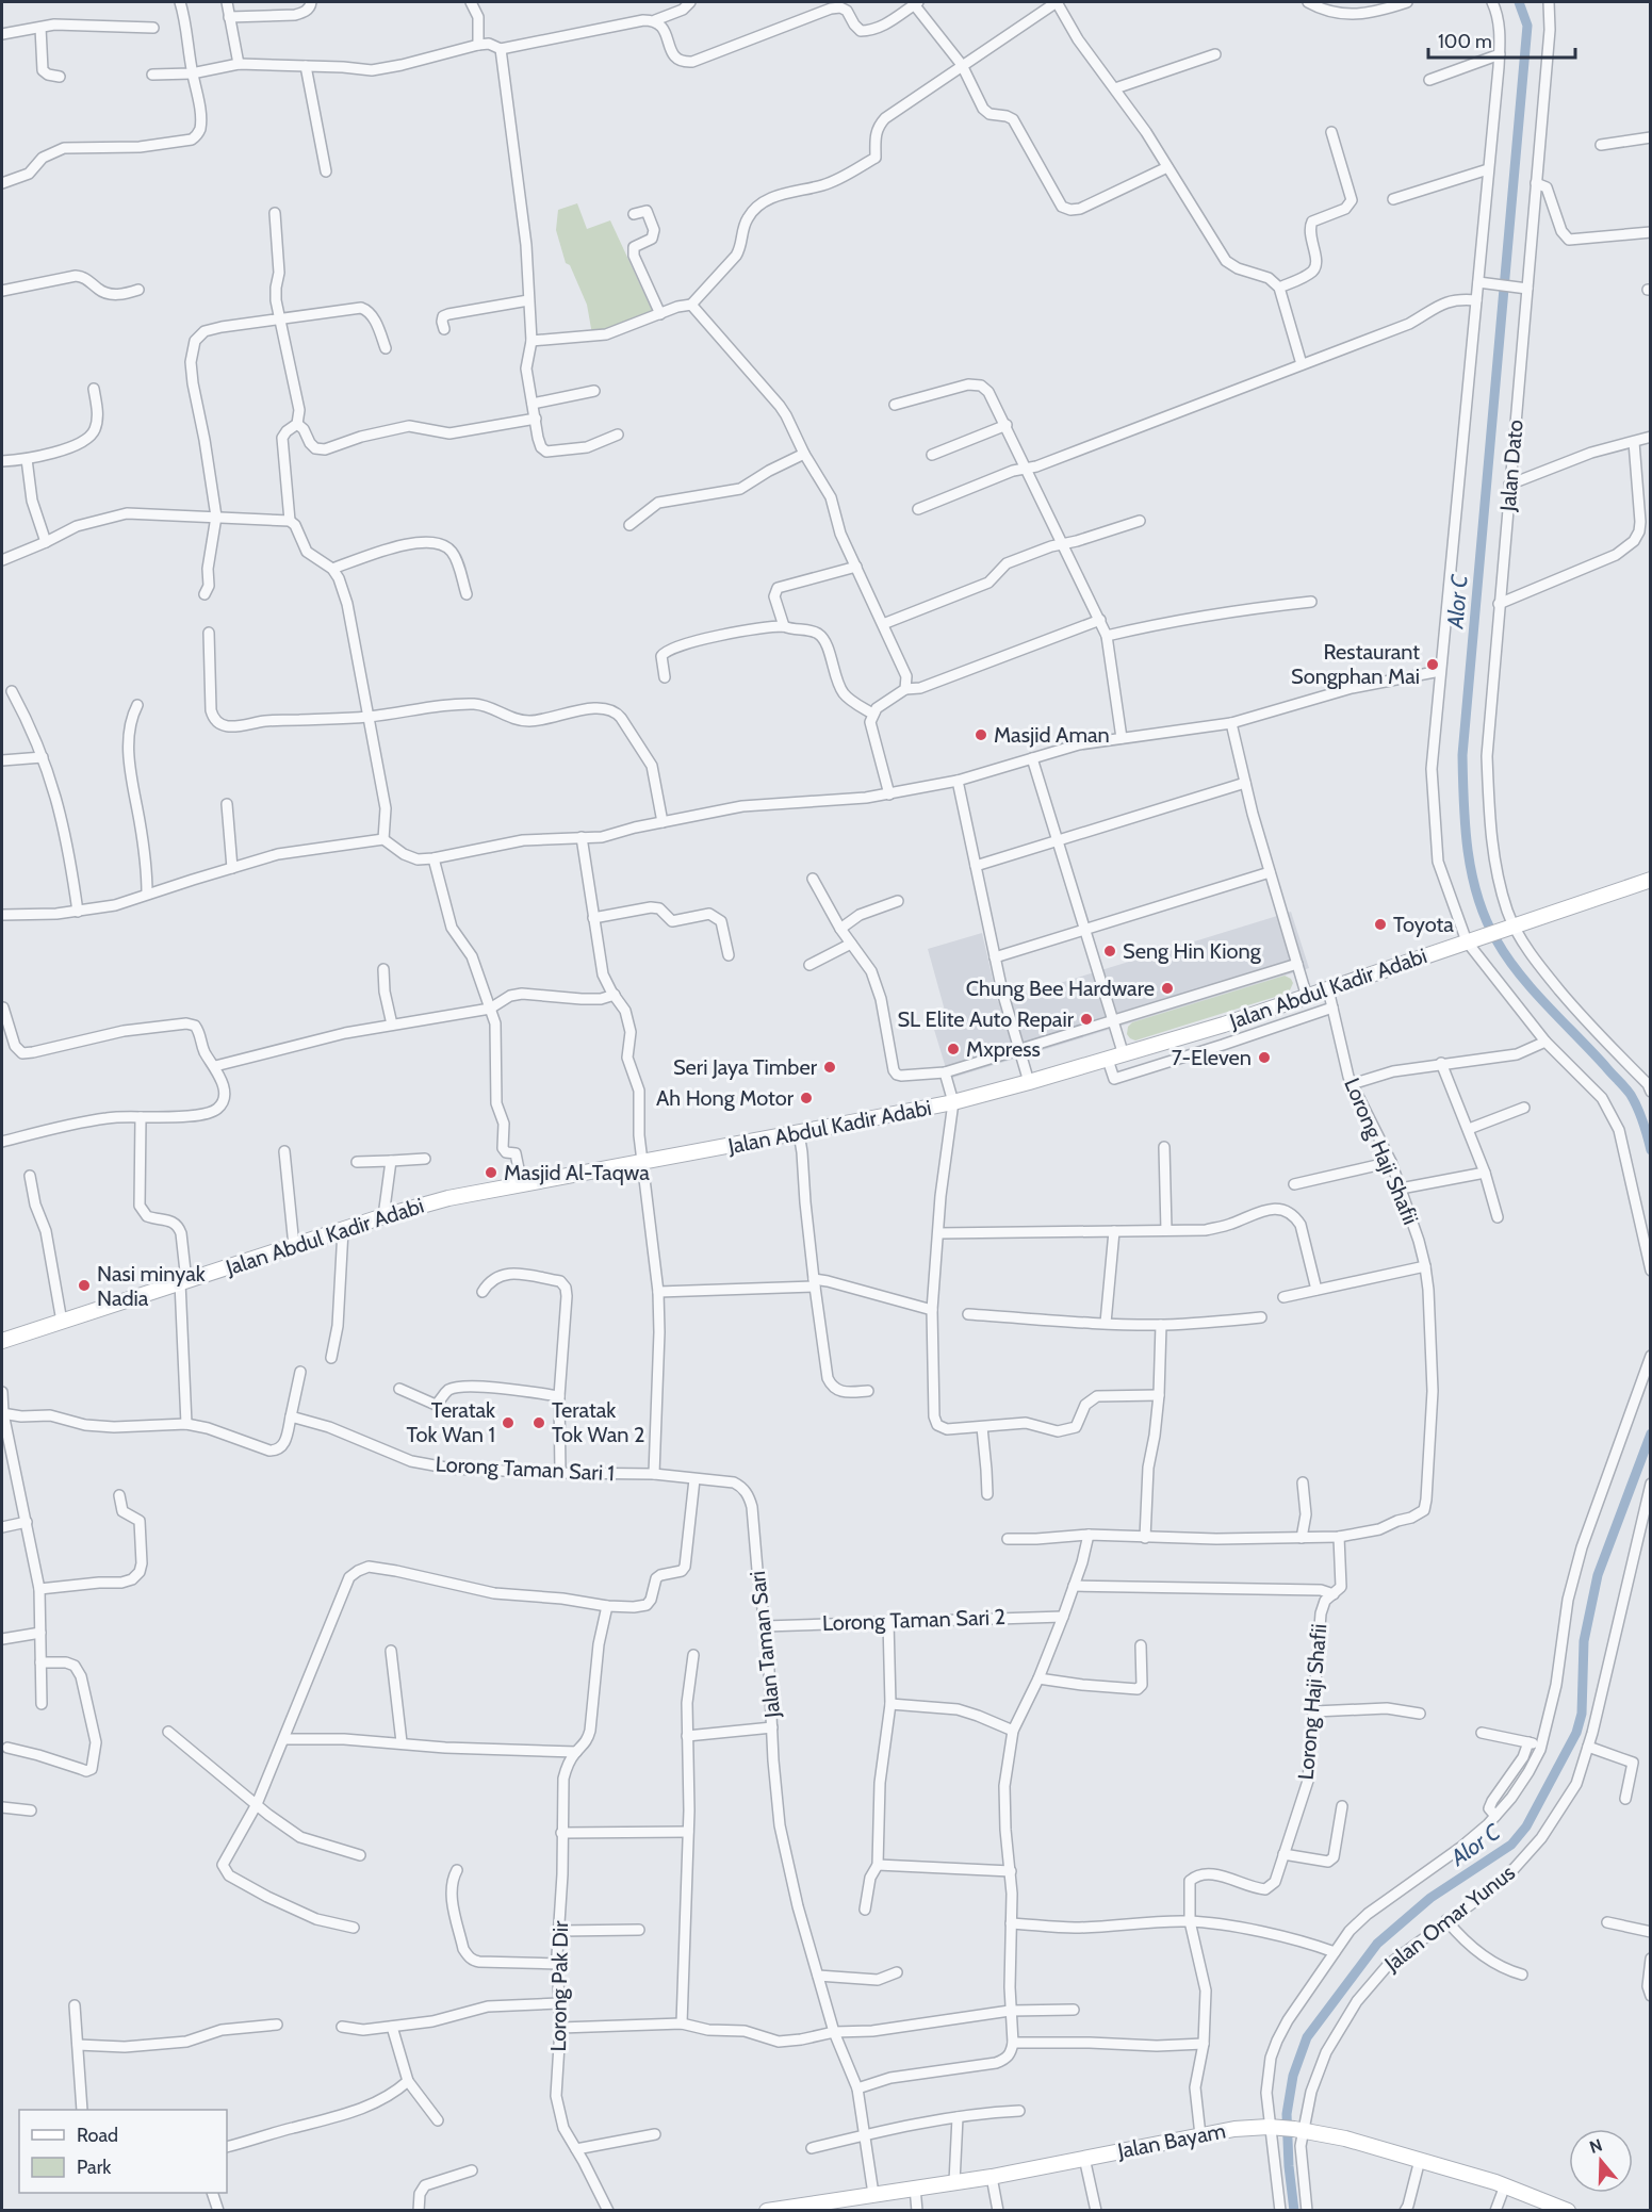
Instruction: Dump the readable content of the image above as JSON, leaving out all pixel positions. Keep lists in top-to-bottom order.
{
  "streets": {
    "main road": ["Jalan Abdul Kadir Adabi", "Jalan Bayam"],
    "street": [
      "Jalan Dato",
      "Lorong Haji Shafii",
      "Lorong Taman Sari 1",
      "Lorong Taman Sari 2",
      "Jalan Taman Sari",
      "Jalan Omar Yunus",
      "Lorong Pak Dir"
    ]
  },
  "crossings": [
    ["Jalan Dato", "Jalan Abdul Kadir Adabi"],
    ["Jalan Abdul Kadir Adabi", "Lorong Haji Shafii"],
    ["Lorong Haji Shafii", "Jalan Bayam"],
    ["Lorong Taman Sari 1", "Jalan Taman Sari"],
    ["Lorong Taman Sari 2", "Jalan Taman Sari"],
    ["Jalan Taman Sari", "Jalan Bayam"],
    ["Jalan Omar Yunus", "Jalan Bayam"]
  ],
  "water": ["Alor C"],
  "places": [
    "Restaurant Songphan Mai",
    "Masjid Aman",
    "Toyota",
    "Seng Hin Kiong",
    "Chung Bee Hardware",
    "SL Elite Auto Repair",
    "Mxpress",
    "7-Eleven",
    "Seri Jaya Timber",
    "Ah Hong Motor",
    "Masjid Al-Taqwa",
    "Nasi minyak Nadia",
    "Teratak Tok Wan 1",
    "Teratak Tok Wan 2"
  ],
  "legend": ["Road", "Park"],
  "scale_bar": "100 m",
  "north": "top"
}
